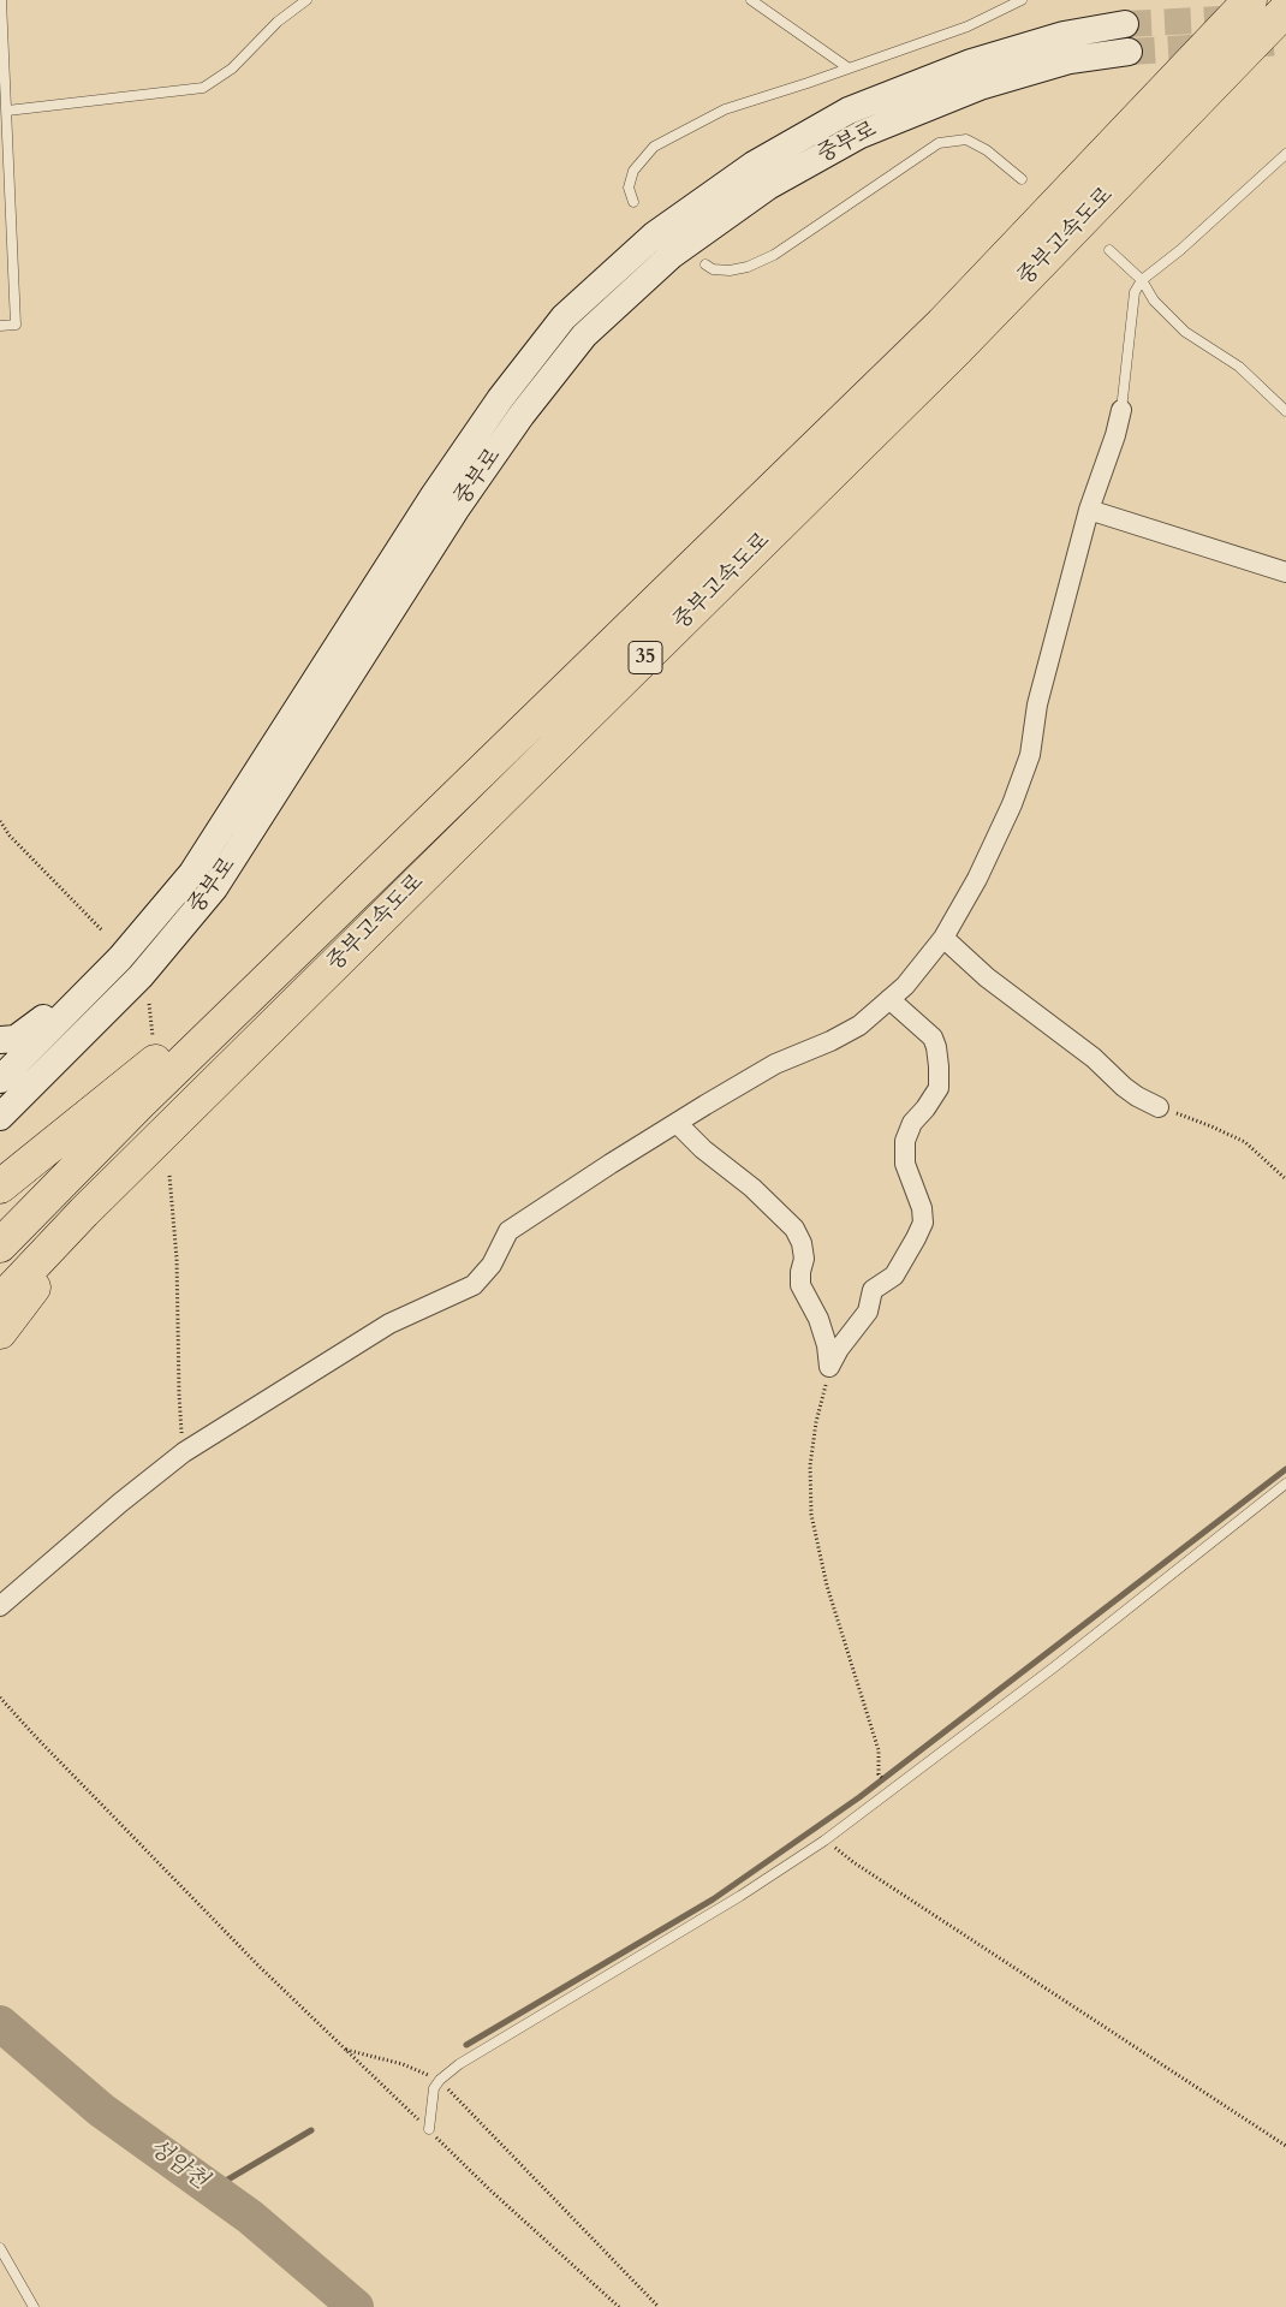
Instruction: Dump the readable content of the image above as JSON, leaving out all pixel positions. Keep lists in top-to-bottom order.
{
  "streets": {
    "highway": ["중부고속도로", "35"],
    "main road": ["중부로"]
  },
  "water": ["성암천"]
}
